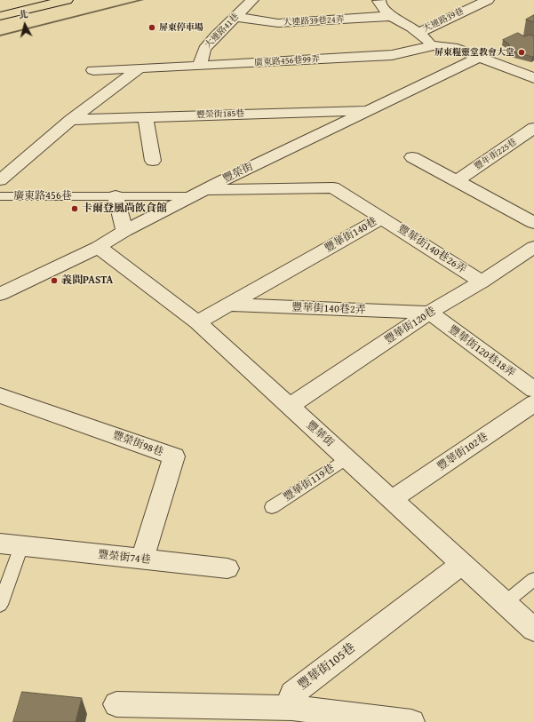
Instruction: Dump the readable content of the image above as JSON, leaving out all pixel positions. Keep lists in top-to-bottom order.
{
  "streets": {
    "street": [
      "大連路39巷",
      "大連路39巷24弄",
      "大連路41巷",
      "廣東路456巷99弄",
      "豐榮街185巷",
      "豐年街225巷",
      "豐榮街",
      "豐華街140巷",
      "豐華街140巷26弄",
      "豐華街140巷2弄",
      "豐華街120巷",
      "豐華街120巷18弄",
      "豐華街",
      "豐榮街98巷",
      "豐華街102巷",
      "豐榮街74巷",
      "豐華街105巷"
    ],
    "lane": ["廣東路456巷", "豐華街119巷"]
  },
  "crossings": [
    ["大連路39巷", "大連路39巷24弄"],
    ["大連路39巷", "廣東路456巷99弄"],
    ["大連路39巷24弄", "大連路41巷"],
    ["大連路41巷", "廣東路456巷99弄"],
    ["廣東路456巷99弄", "豐榮街"],
    ["豐榮街185巷", "豐榮街"],
    ["豐榮街", "廣東路456巷"],
    ["豐榮街", "豐華街140巷"],
    ["豐榮街", "豐華街"],
    ["廣東路456巷", "豐華街140巷"],
    ["豐華街140巷", "豐華街140巷26弄"],
    ["豐華街140巷", "豐華街140巷2弄"],
    ["豐華街140巷", "豐華街"],
    ["豐華街140巷26弄", "豐華街120巷"],
    ["豐華街140巷2弄", "豐華街120巷"],
    ["豐華街140巷2弄", "豐華街120巷18弄"],
    ["豐華街120巷", "豐華街120巷18弄"],
    ["豐華街120巷", "豐華街"],
    ["豐華街", "豐華街102巷"],
    ["豐華街", "豐華街119巷"],
    ["豐華街", "豐華街105巷"],
    ["豐榮街98巷", "豐榮街74巷"]
  ],
  "places": [
    "屏東停車場",
    "屏東糧靈堂教會大堂",
    "卡爾登風尚飲食館",
    "義間PASTA"
  ],
  "north": "top"
}
